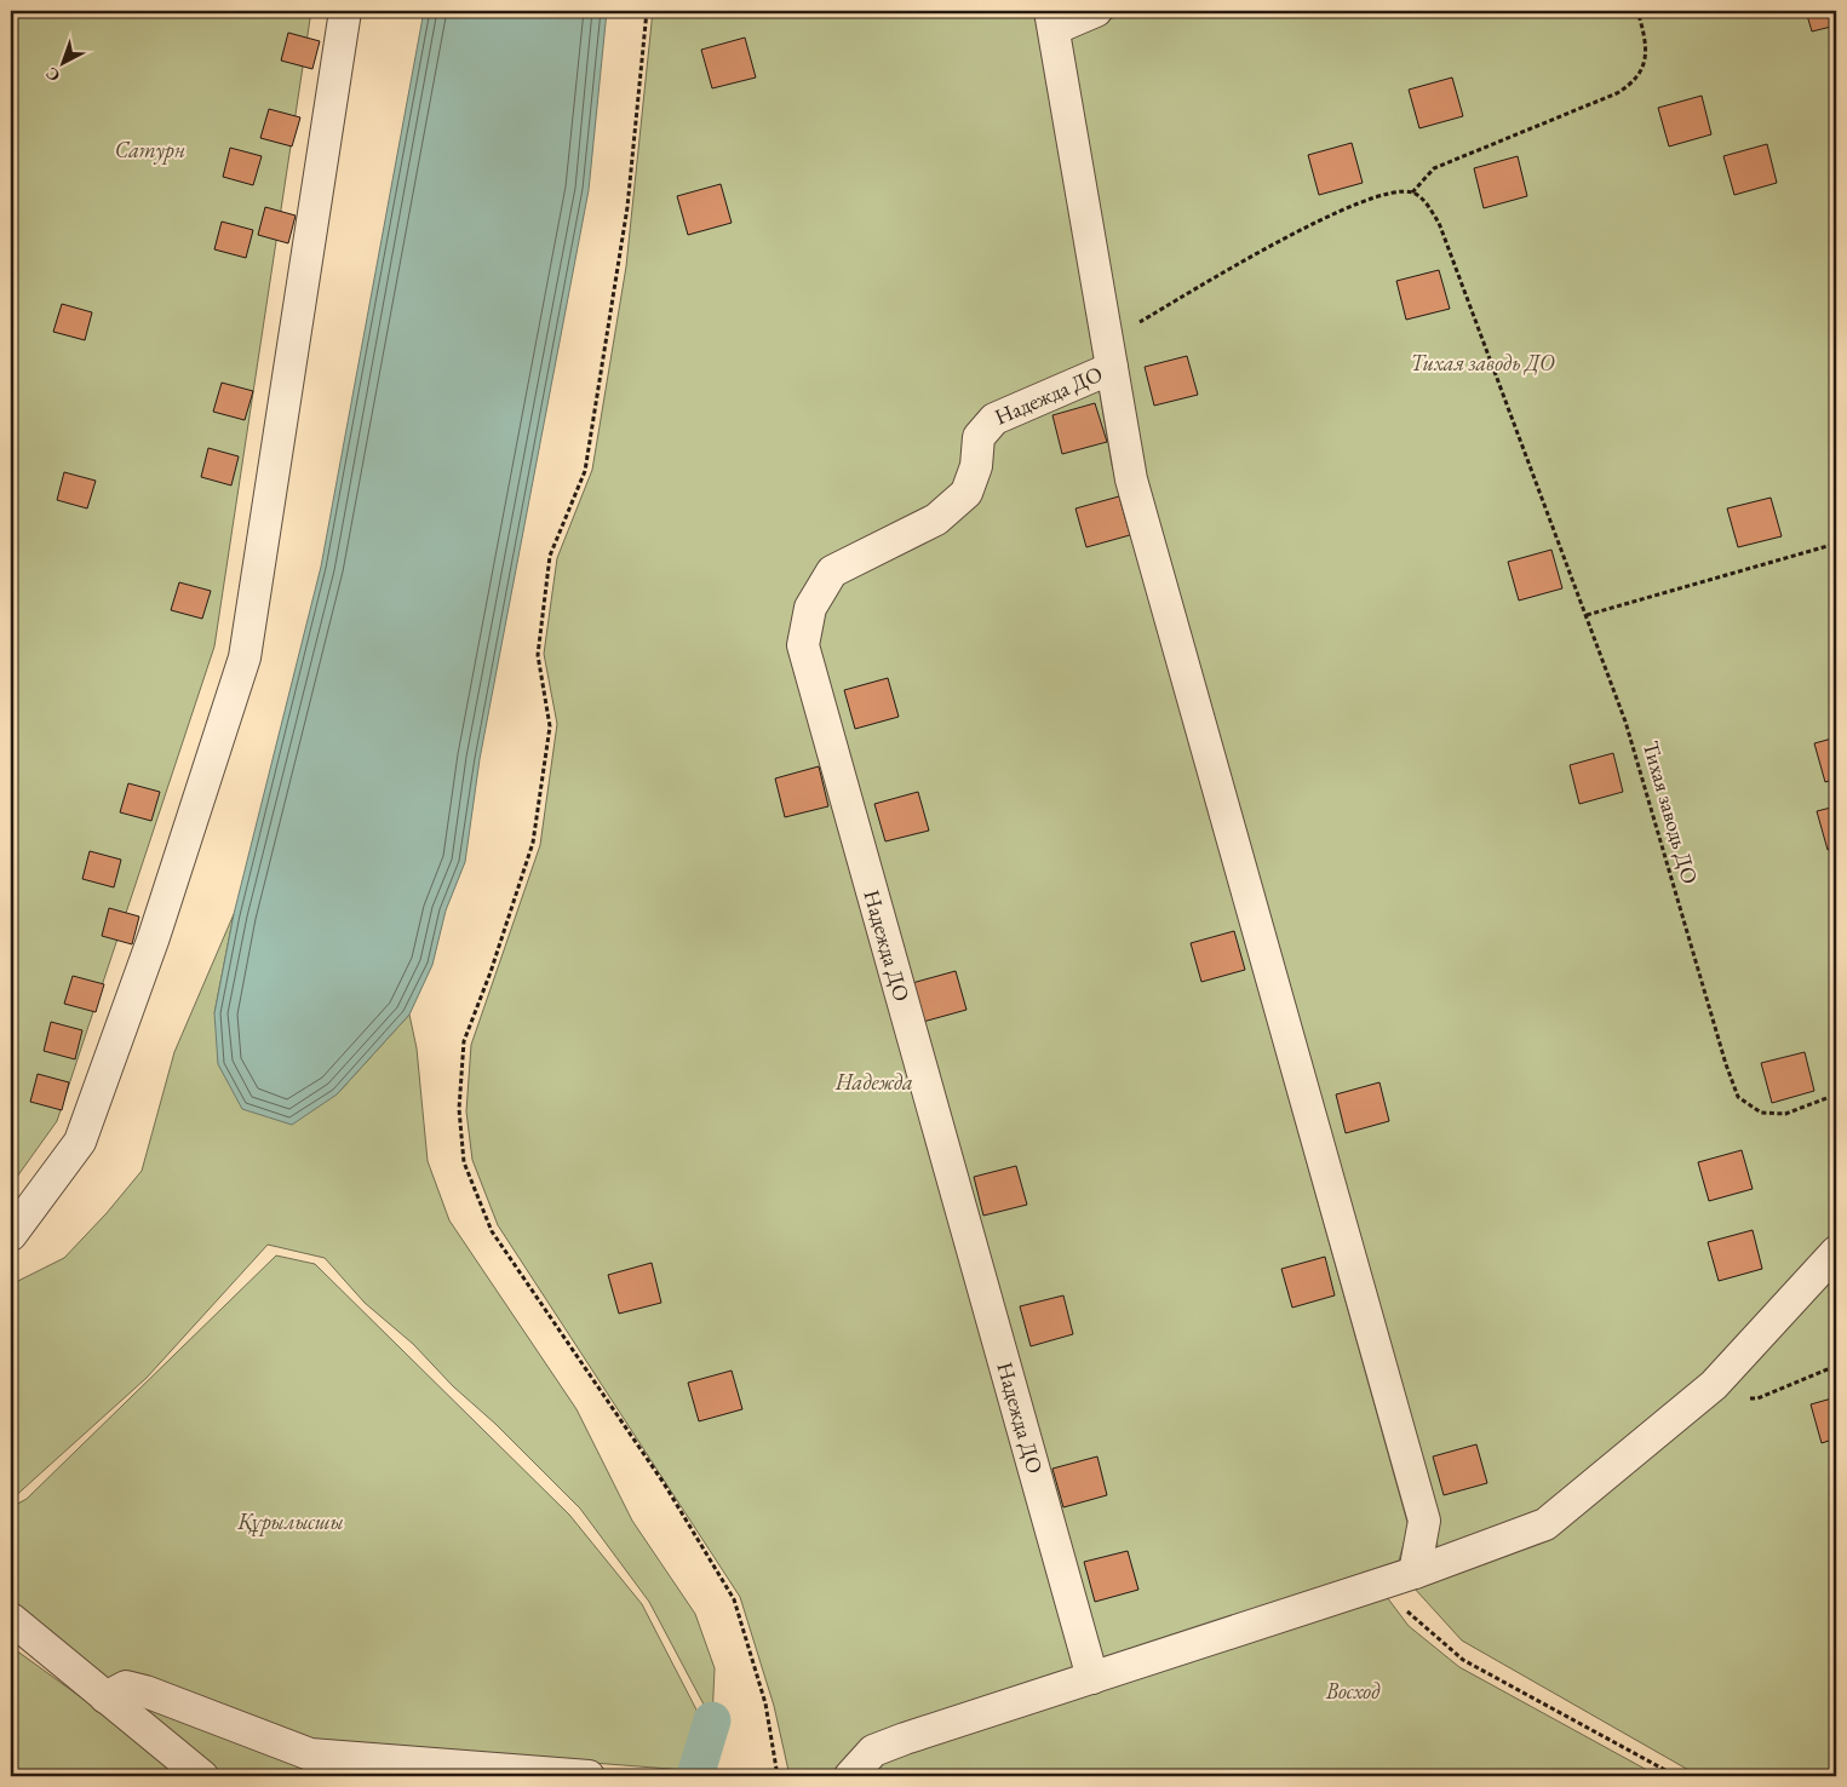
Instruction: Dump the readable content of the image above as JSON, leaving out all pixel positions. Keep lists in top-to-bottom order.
{
  "streets": {
    "street": ["Надежда ДО"],
    "path": ["Тихая заводь ДО"]
  },
  "parks": [
    "Сатурн",
    "Тихая заводь ДО",
    "Надежда",
    "Құрылысшы",
    "Восход"
  ],
  "north": "bottom left"
}
